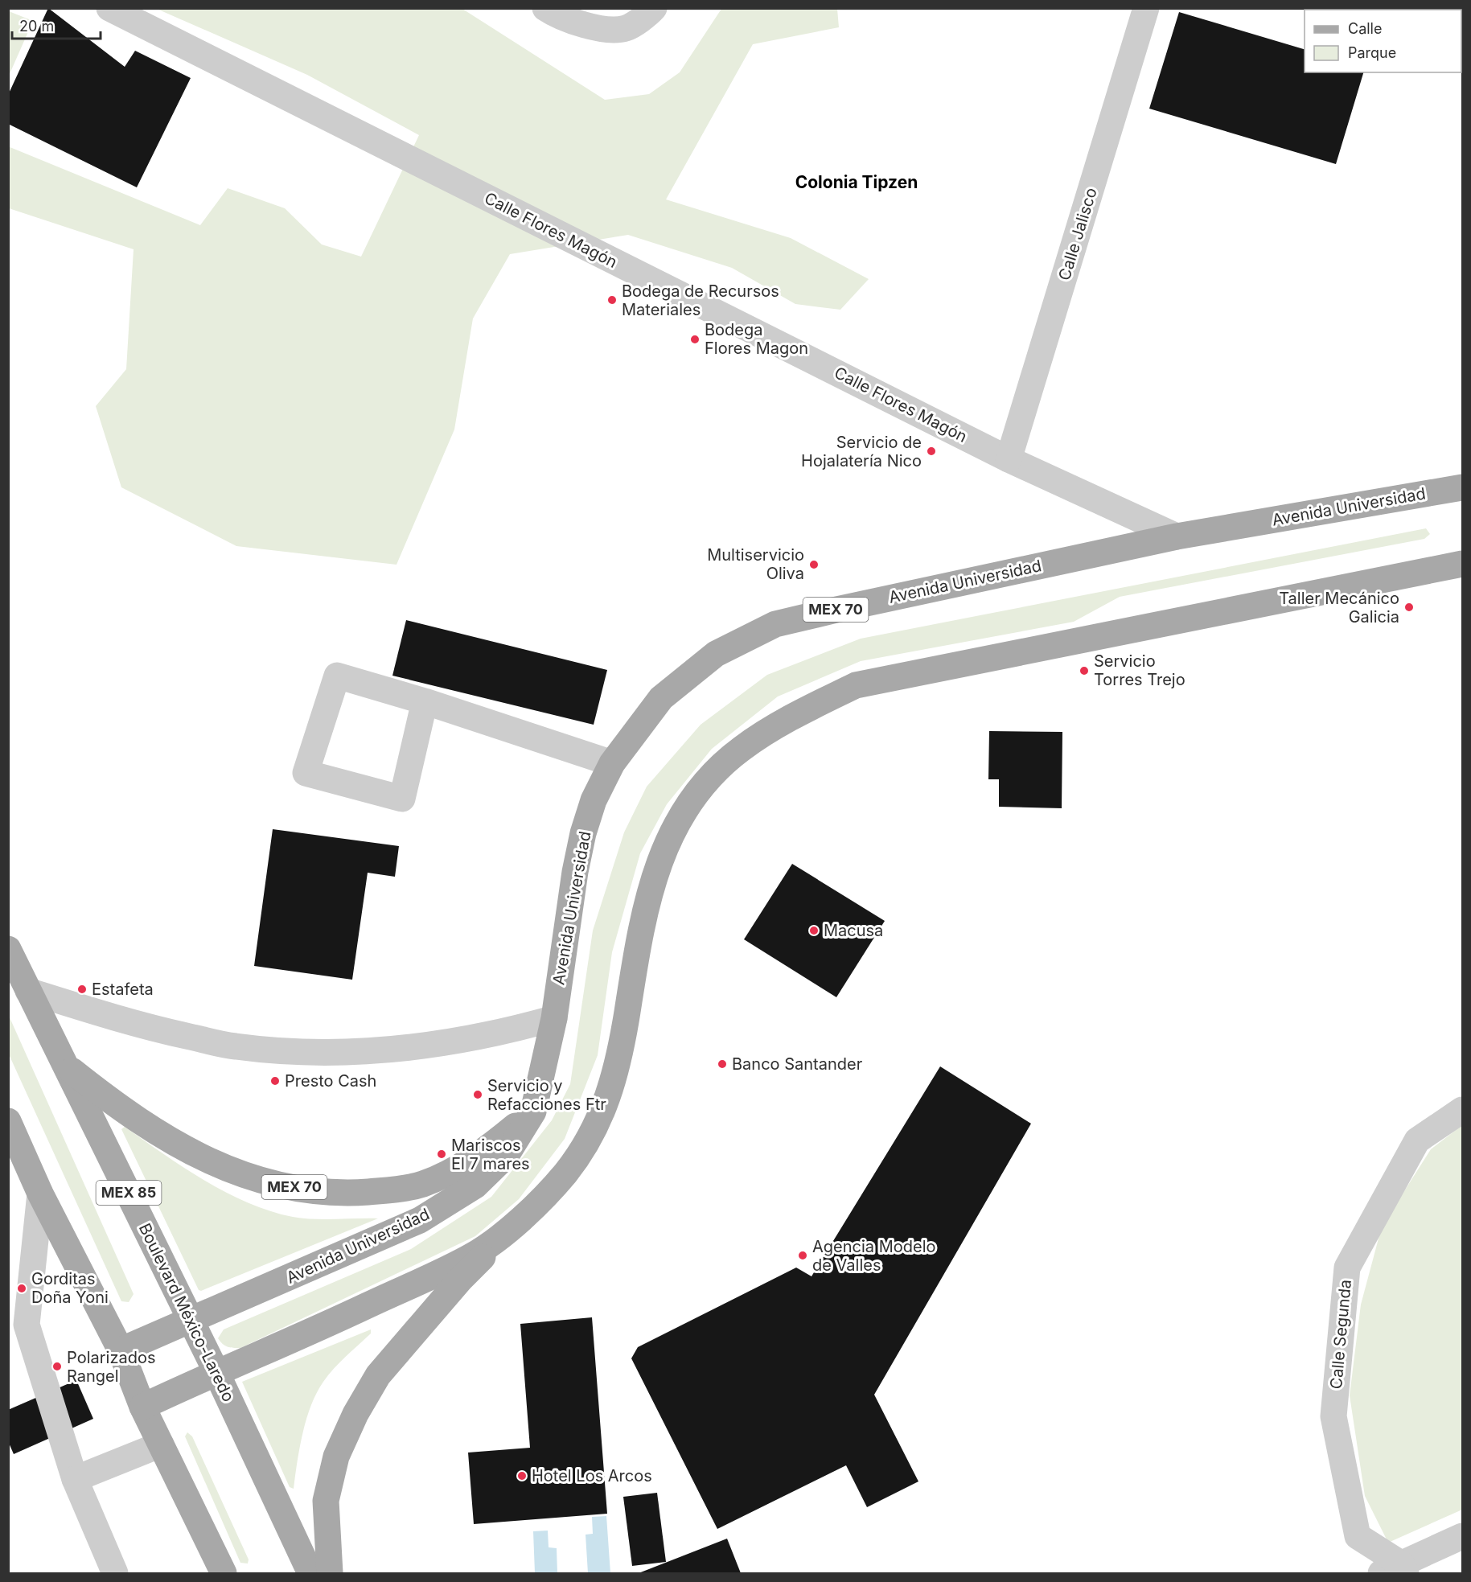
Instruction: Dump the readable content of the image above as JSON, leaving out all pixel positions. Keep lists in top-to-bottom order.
{
  "streets": {
    "main road": [
      "Avenida Universidad",
      "MEX 70",
      "MEX 85",
      "Boulevard México-Laredo"
    ],
    "street": ["Calle Flores Magón", "Calle Jalisco", "Calle Segunda"]
  },
  "crossings": [
    ["Calle Flores Magón", "Calle Jalisco"],
    ["Calle Flores Magón", "Avenida Universidad"],
    ["Avenida Universidad", "MEX 70"],
    ["Avenida Universidad", "Boulevard México-Laredo"],
    ["MEX 70", "Boulevard México-Laredo"]
  ],
  "districts": ["Colonia Tipzen"],
  "places": [
    "Bodega de Recursos Materiales",
    "Bodega Flores Magon",
    "Servicio de Hojalatería Nico",
    "Multiservicio Oliva",
    "Taller Mecánico Galicia",
    "Servicio Torres Trejo",
    "Macusa",
    "Estafeta",
    "Banco Santander",
    "Presto Cash",
    "Servicio y Refacciones Ftr",
    "Mariscos El 7 mares",
    "Agencia Modelo de Valles",
    "Gorditas Doña Yoni",
    "Polarizados Rangel",
    "Hotel Los Arcos"
  ],
  "legend": ["Calle", "Parque"],
  "scale_bar": "20 m"
}
